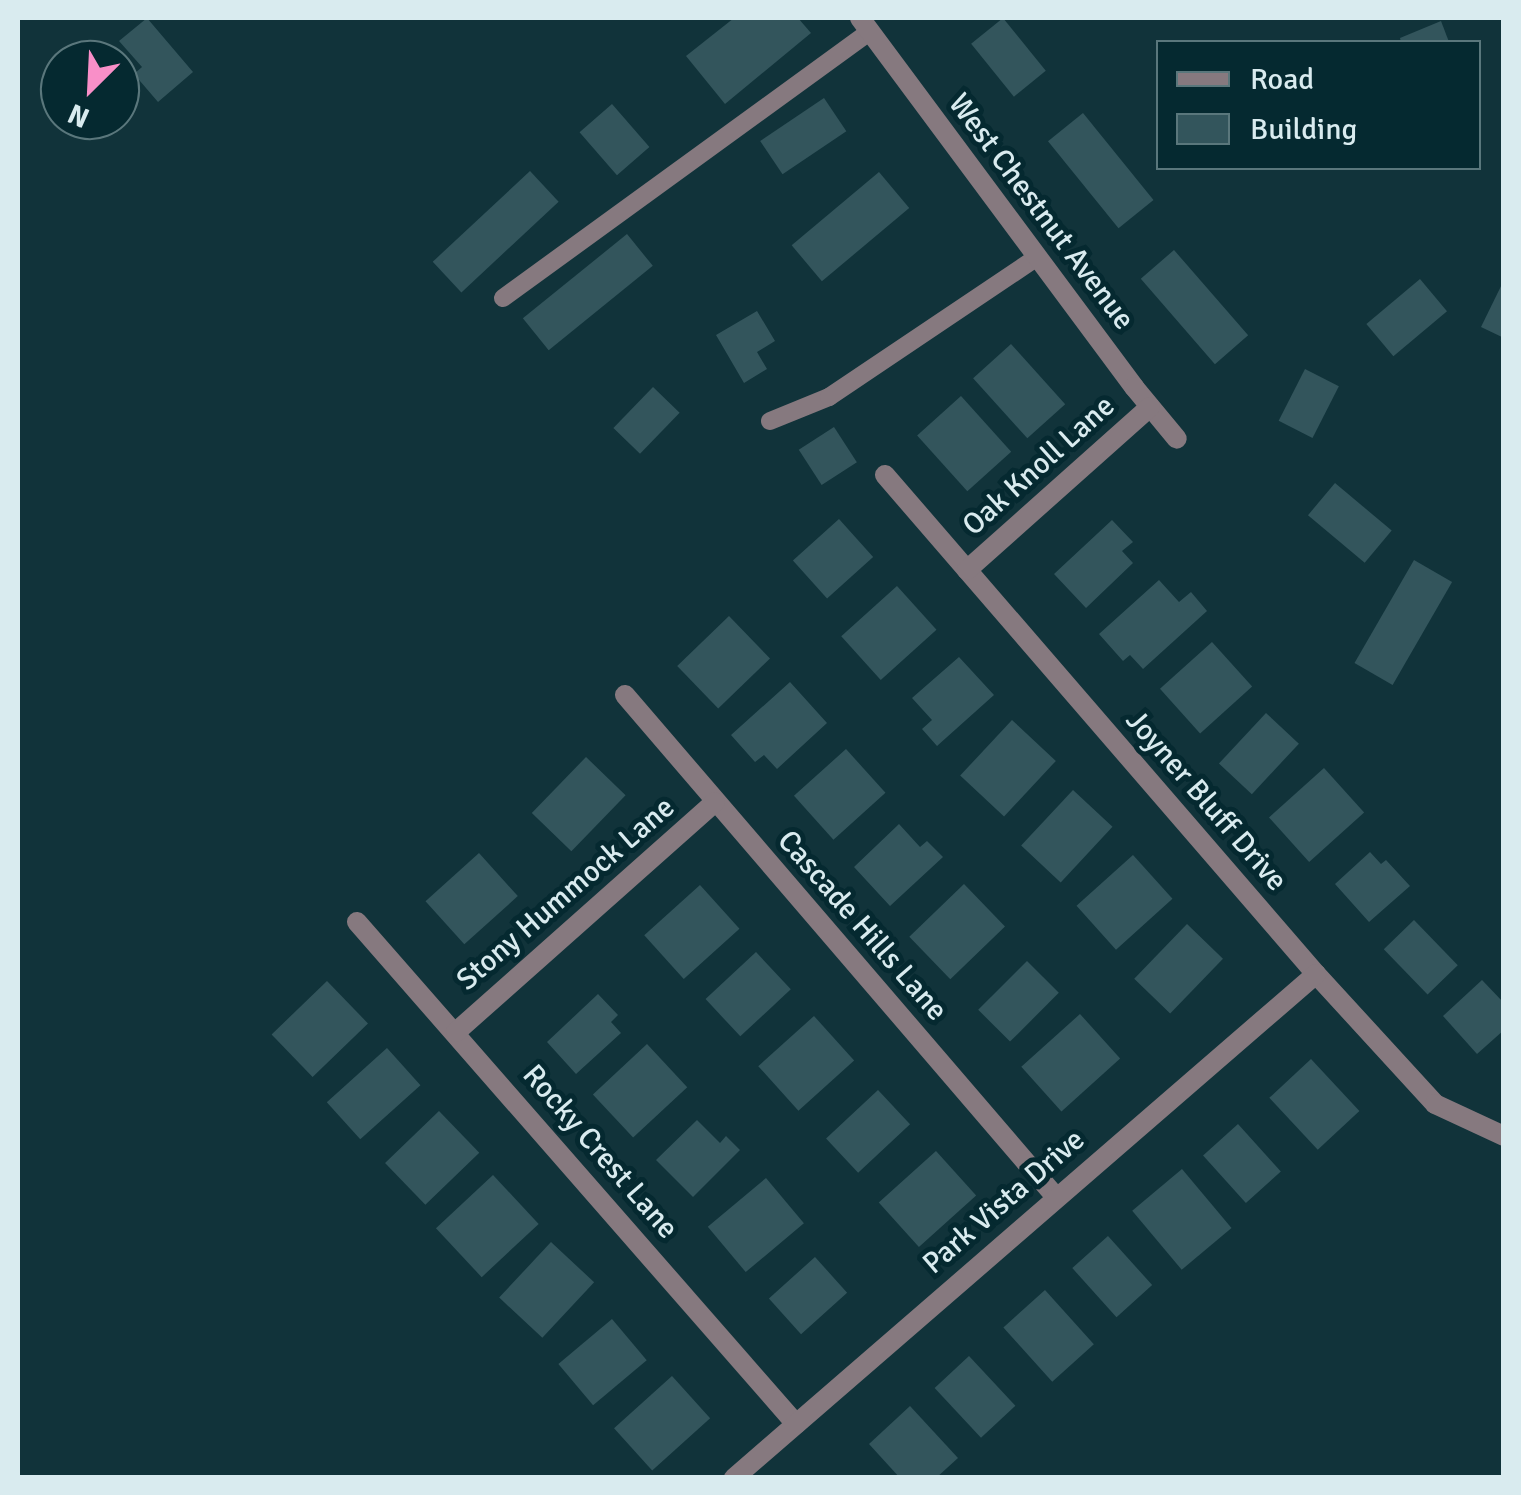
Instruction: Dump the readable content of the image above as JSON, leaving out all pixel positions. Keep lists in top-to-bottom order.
{
  "streets": {
    "street": [
      "West Chestnut Avenue",
      "Oak Knoll Lane",
      "Joyner Bluff Drive",
      "Stony Hummock Lane",
      "Cascade Hills Lane",
      "Rocky Crest Lane",
      "Park Vista Drive"
    ]
  },
  "crossings": [
    ["West Chestnut Avenue", "Oak Knoll Lane"],
    ["Oak Knoll Lane", "Joyner Bluff Drive"],
    ["Joyner Bluff Drive", "Park Vista Drive"],
    ["Stony Hummock Lane", "Cascade Hills Lane"],
    ["Stony Hummock Lane", "Rocky Crest Lane"],
    ["Cascade Hills Lane", "Park Vista Drive"],
    ["Rocky Crest Lane", "Park Vista Drive"]
  ],
  "legend": ["Road", "Building"],
  "north": "bottom left"
}
